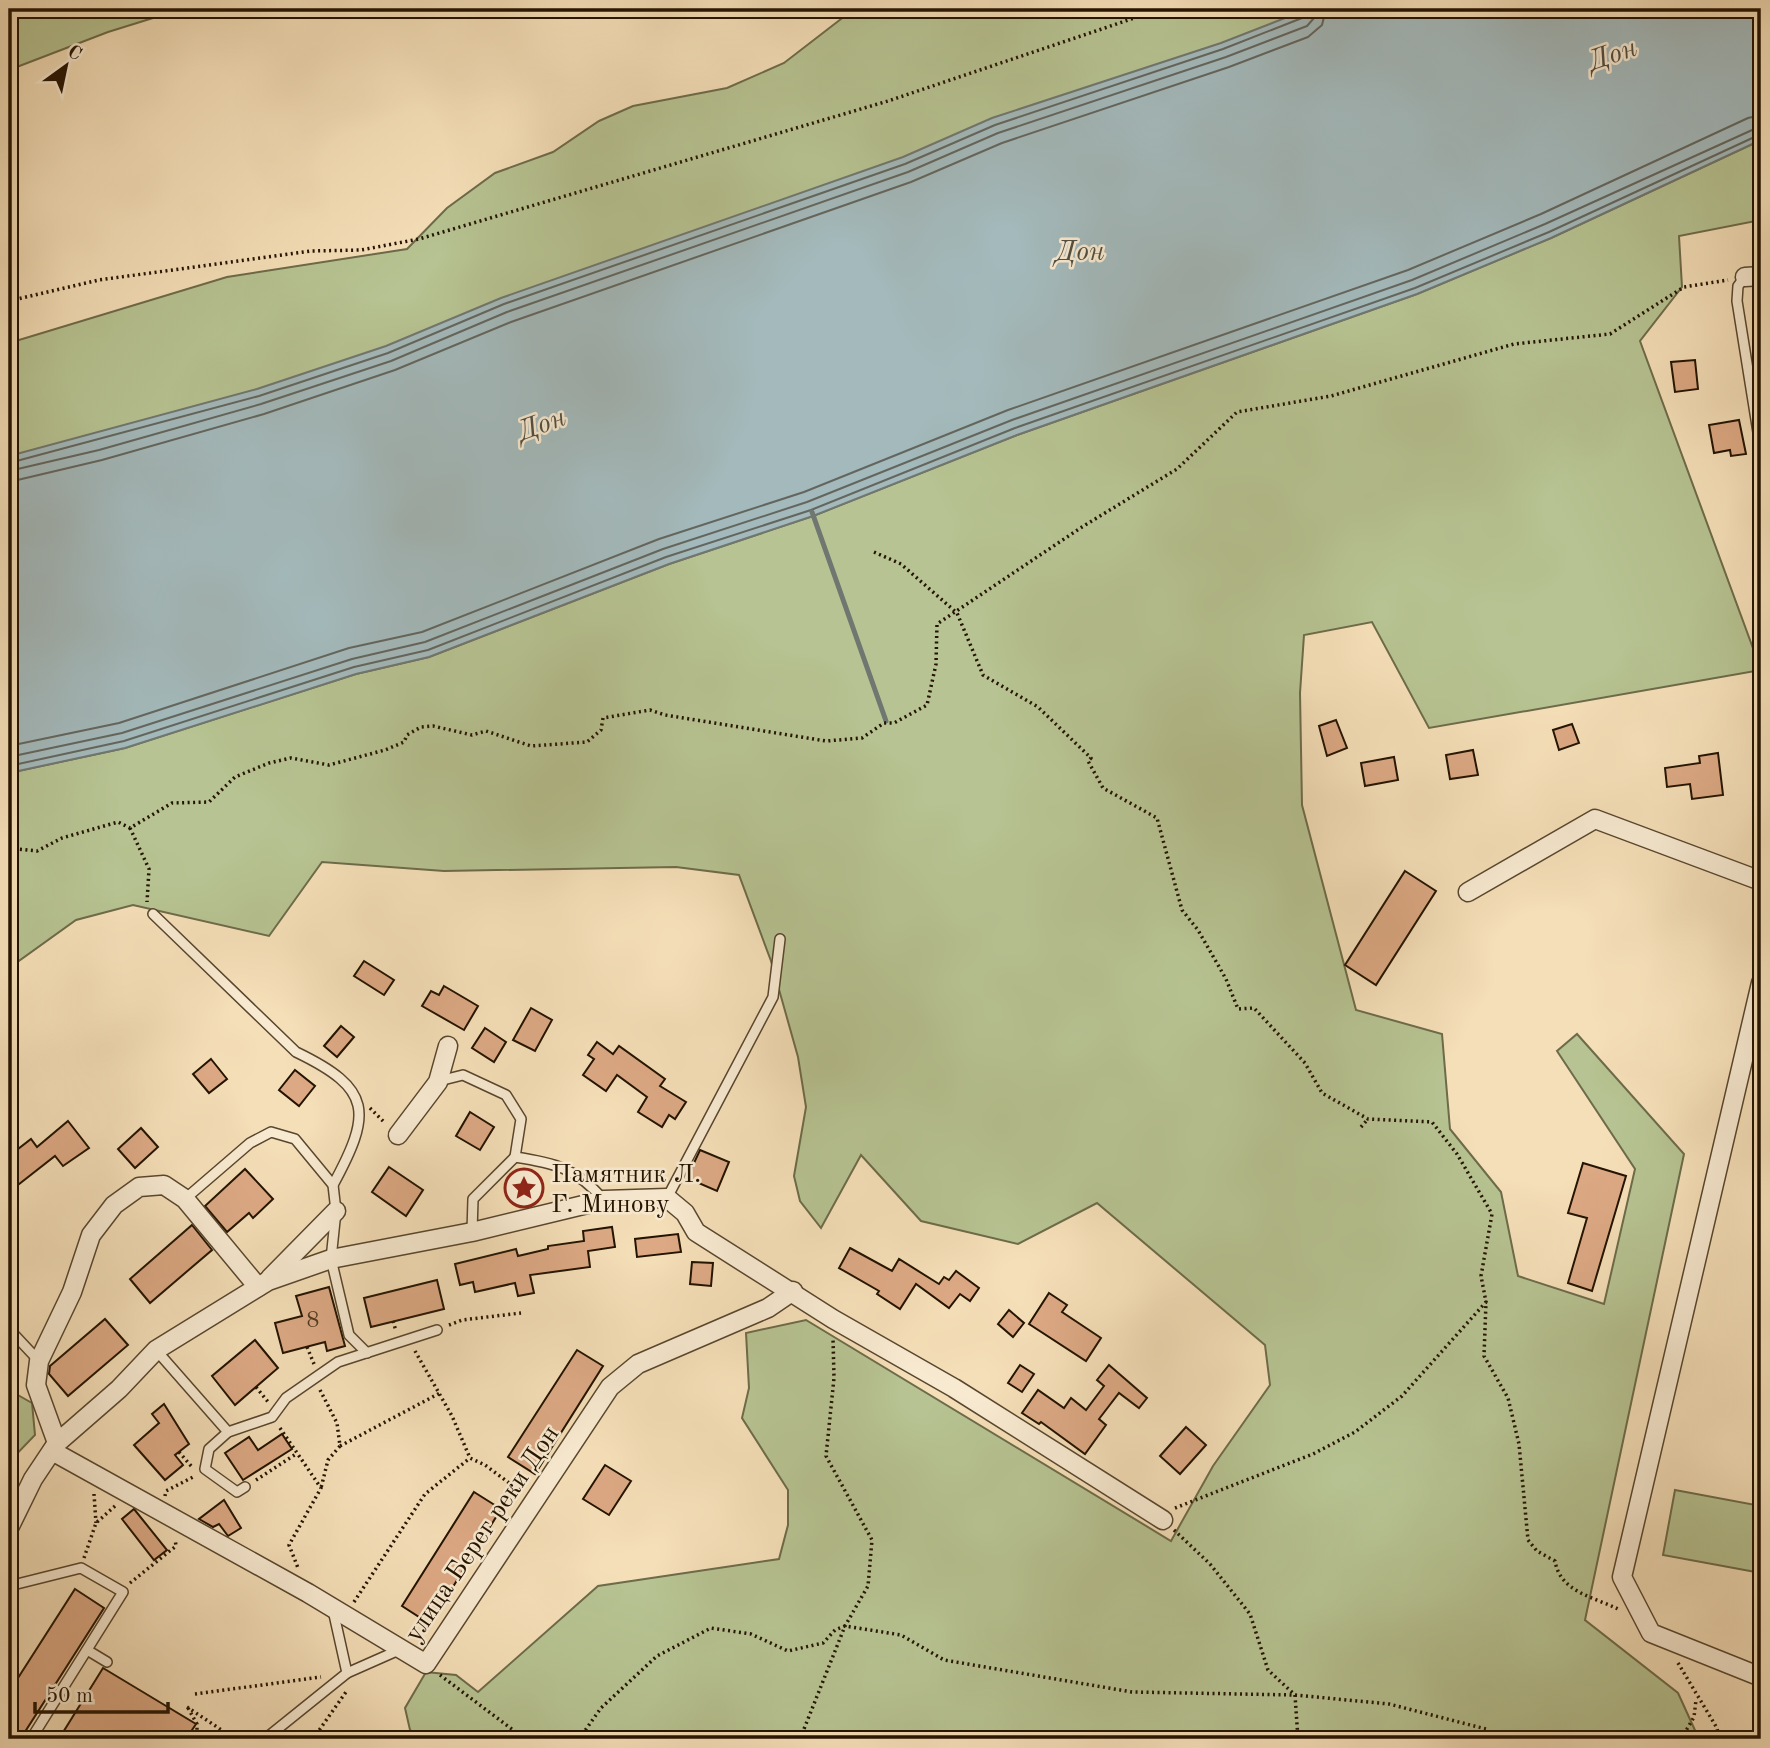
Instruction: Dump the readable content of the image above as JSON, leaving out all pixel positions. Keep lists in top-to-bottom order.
{
  "streets": {
    "street": ["улица Берег реки Дон"]
  },
  "water": ["Дон"],
  "places": {
    "place": ["Памятник Л. Г. Минову"]
  },
  "house_numbers": ["8"],
  "scale_bar": "50 m",
  "north": "top right"
}
